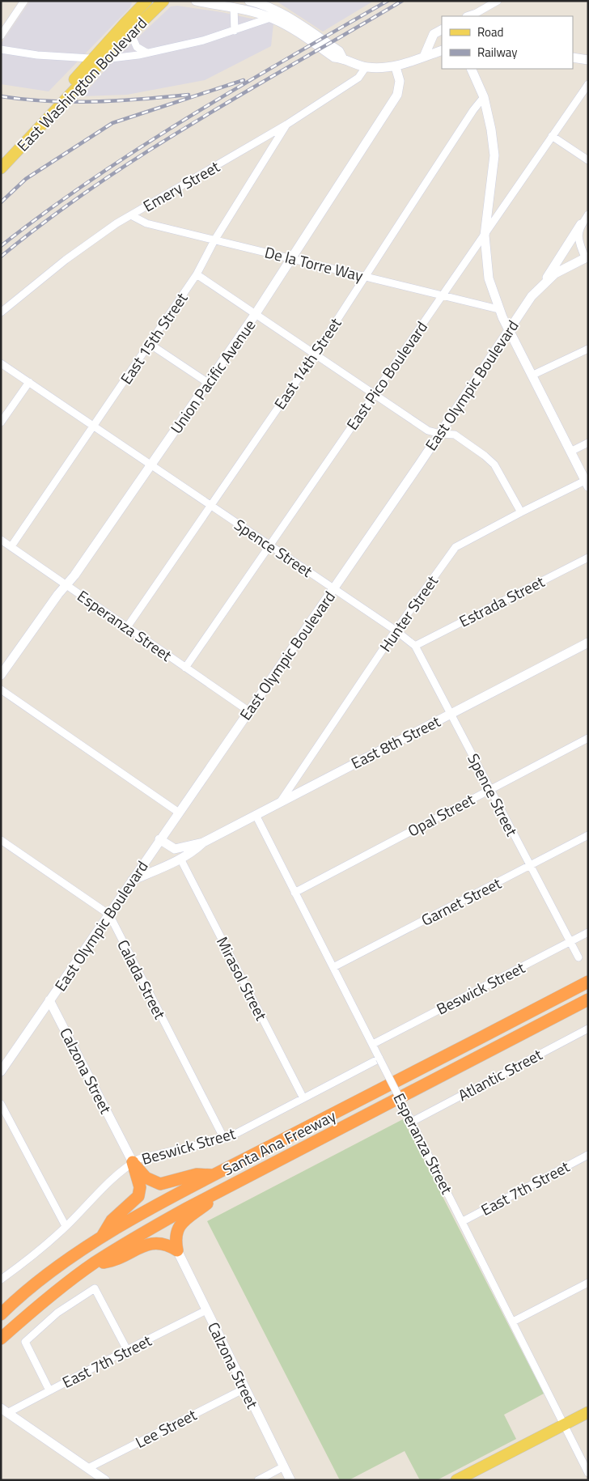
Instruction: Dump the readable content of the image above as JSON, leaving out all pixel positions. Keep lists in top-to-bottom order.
{
  "streets": {
    "highway": ["Santa Ana Freeway"],
    "main road": [
      "East Washington Boulevard",
      "Union Pacific Avenue",
      "East Olympic Boulevard",
      "East 8th Street",
      "Calzona Street"
    ],
    "street": [
      "Emery Street",
      "De la Torre Way",
      "East 15th Street",
      "East 14th Street",
      "East Pico Boulevard",
      "Spence Street",
      "Estrada Street",
      "Hunter Street",
      "Esperanza Street",
      "Opal Street",
      "Garnet Street",
      "Mirasol Street",
      "Calada Street",
      "Beswick Street",
      "Atlantic Street",
      "East 7th Street",
      "Lee Street"
    ]
  },
  "crossings": [
    ["Emery Street", "De la Torre Way"],
    ["Emery Street", "East 15th Street"],
    ["De la Torre Way", "East 15th Street"],
    ["De la Torre Way", "East 14th Street"],
    ["De la Torre Way", "East Pico Boulevard"],
    ["De la Torre Way", "Union Pacific Avenue"],
    ["East 15th Street", "Spence Street"],
    ["East 15th Street", "Esperanza Street"],
    ["East 14th Street", "Spence Street"],
    ["East 14th Street", "Esperanza Street"],
    ["East Pico Boulevard", "Spence Street"],
    ["East Pico Boulevard", "Esperanza Street"],
    ["Union Pacific Avenue", "Spence Street"],
    ["Union Pacific Avenue", "Esperanza Street"],
    ["East Olympic Boulevard", "Spence Street"],
    ["East Olympic Boulevard", "Esperanza Street"],
    ["East Olympic Boulevard", "East 8th Street"],
    ["East Olympic Boulevard", "Calada Street"],
    ["East Olympic Boulevard", "Calzona Street"],
    ["Spence Street", "Estrada Street"],
    ["Spence Street", "Hunter Street"],
    ["Spence Street", "East 8th Street"],
    ["Spence Street", "Opal Street"],
    ["Spence Street", "Garnet Street"],
    ["Spence Street", "Beswick Street"],
    ["Hunter Street", "East 8th Street"],
    ["Esperanza Street", "East 8th Street"],
    ["Esperanza Street", "Opal Street"],
    ["Esperanza Street", "Garnet Street"],
    ["Esperanza Street", "Beswick Street"],
    ["Esperanza Street", "Atlantic Street"],
    ["Esperanza Street", "East 7th Street"],
    ["East 8th Street", "Mirasol Street"],
    ["Mirasol Street", "Beswick Street"],
    ["Calada Street", "Beswick Street"],
    ["Beswick Street", "Calzona Street"],
    ["Calzona Street", "East 7th Street"],
    ["Calzona Street", "Lee Street"]
  ],
  "legend": ["Road", "Railway"]
}
